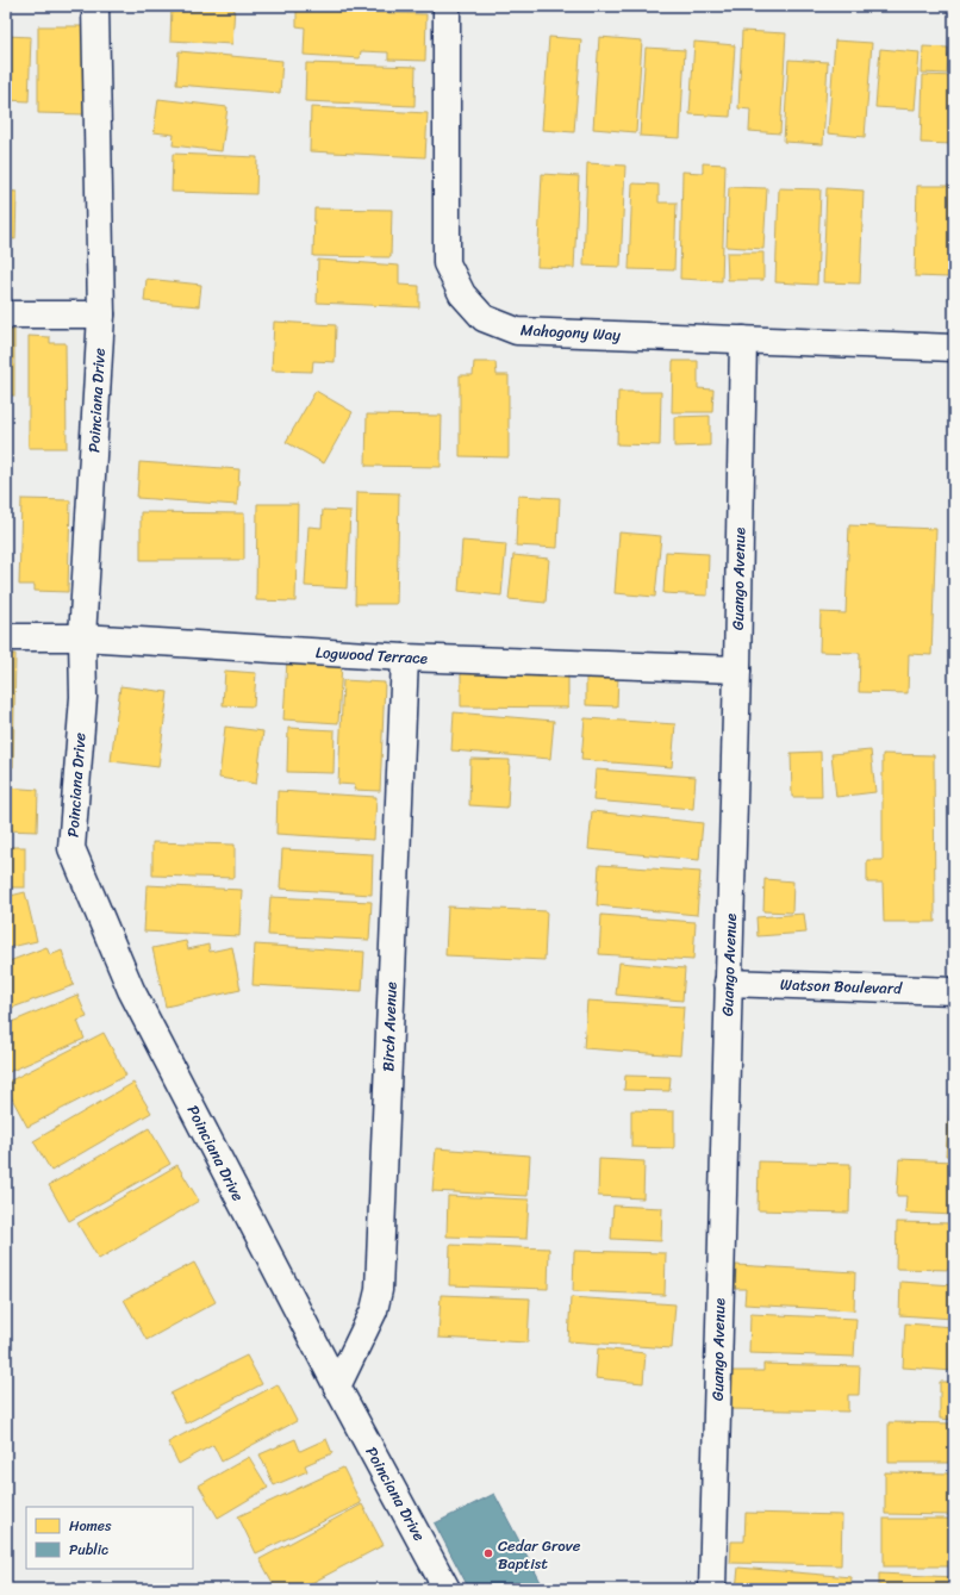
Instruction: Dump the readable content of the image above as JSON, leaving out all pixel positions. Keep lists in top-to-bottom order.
{
  "streets": {
    "street": [
      "Mahogony Way",
      "Poinciana Drive",
      "Guango Avenue",
      "Logwood Terrace",
      "Watson Boulevard",
      "Birch Avenue"
    ]
  },
  "crossings": [
    ["Mahogony Way", "Guango Avenue"],
    ["Poinciana Drive", "Logwood Terrace"],
    ["Poinciana Drive", "Birch Avenue"],
    ["Guango Avenue", "Logwood Terrace"],
    ["Guango Avenue", "Watson Boulevard"],
    ["Logwood Terrace", "Birch Avenue"]
  ],
  "places": ["Cedar Grove Baptist"],
  "legend": ["Homes", "Public"]
}
